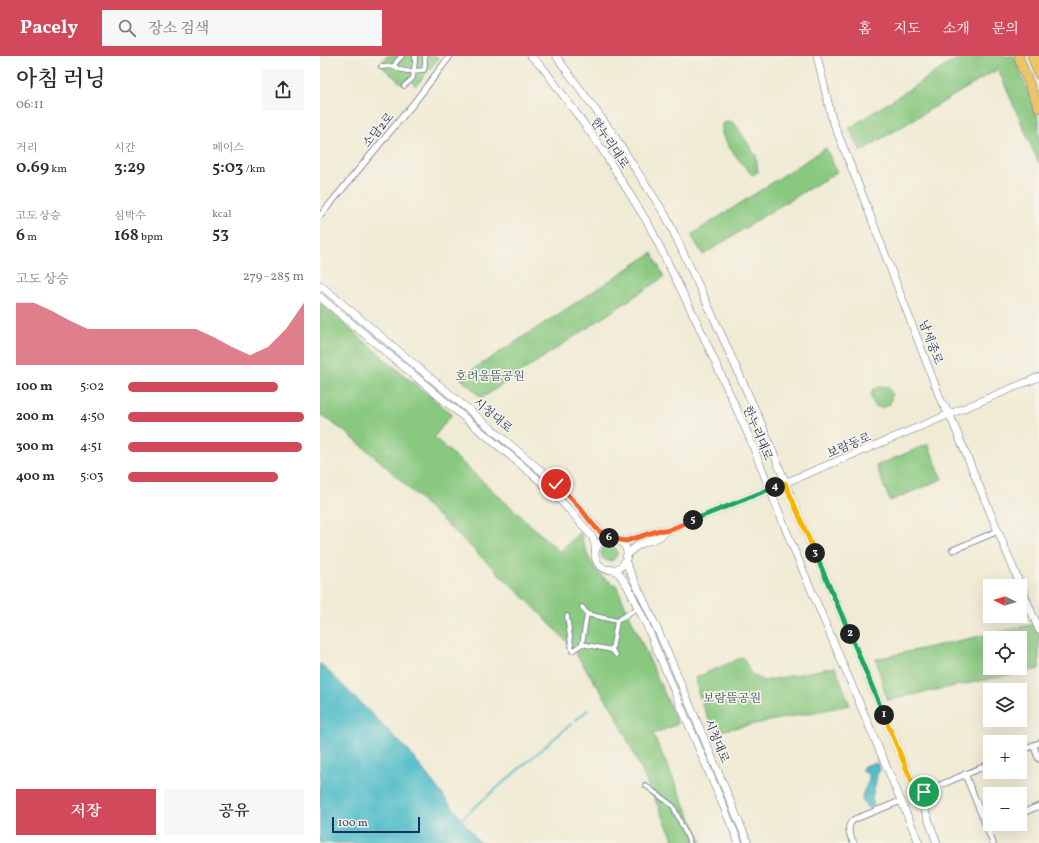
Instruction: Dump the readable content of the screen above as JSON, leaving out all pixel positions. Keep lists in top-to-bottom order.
{
  "streets": {
    "street": [
      "소담2로",
      "한누리대로",
      "남세종로",
      "시청대로",
      "보람동로"
    ]
  },
  "crossings": [
    ["한누리대로", "보람동로"],
    ["남세종로", "보람동로"]
  ],
  "parks": ["호려울뜰공원", "보람뜰공원"],
  "scale_bar": "100 m",
  "north": "left",
  "page": {
    "header": "Pacely",
    "search": "장소 검색",
    "nav": [
      "홈",
      "지도",
      "소개",
      "문의"
    ],
    "heading": ["아침 러닝", "06:11"],
    "stats": [
      ["거리", "0.69 km"],
      ["시간", "3:29"],
      ["페이스", "5:03 /km"],
      ["고도 상승", "6 m"],
      ["심박수", "168 bpm"],
      ["kcal", "53"]
    ],
    "chart": ["고도 상승", "279–285 m"],
    "list": [
      {
        "name": "100 m",
        "note": "5:02"
      },
      {
        "name": "200 m",
        "note": "4:50"
      },
      {
        "name": "300 m",
        "note": "4:51"
      },
      {
        "name": "400 m",
        "note": "5:03"
      }
    ],
    "pins": [
      "4",
      "5",
      "6",
      "3",
      "2",
      "1"
    ],
    "map_buttons": ["+", "−"],
    "buttons": ["저장", "공유"],
    "scale": "100 m"
  }
}
